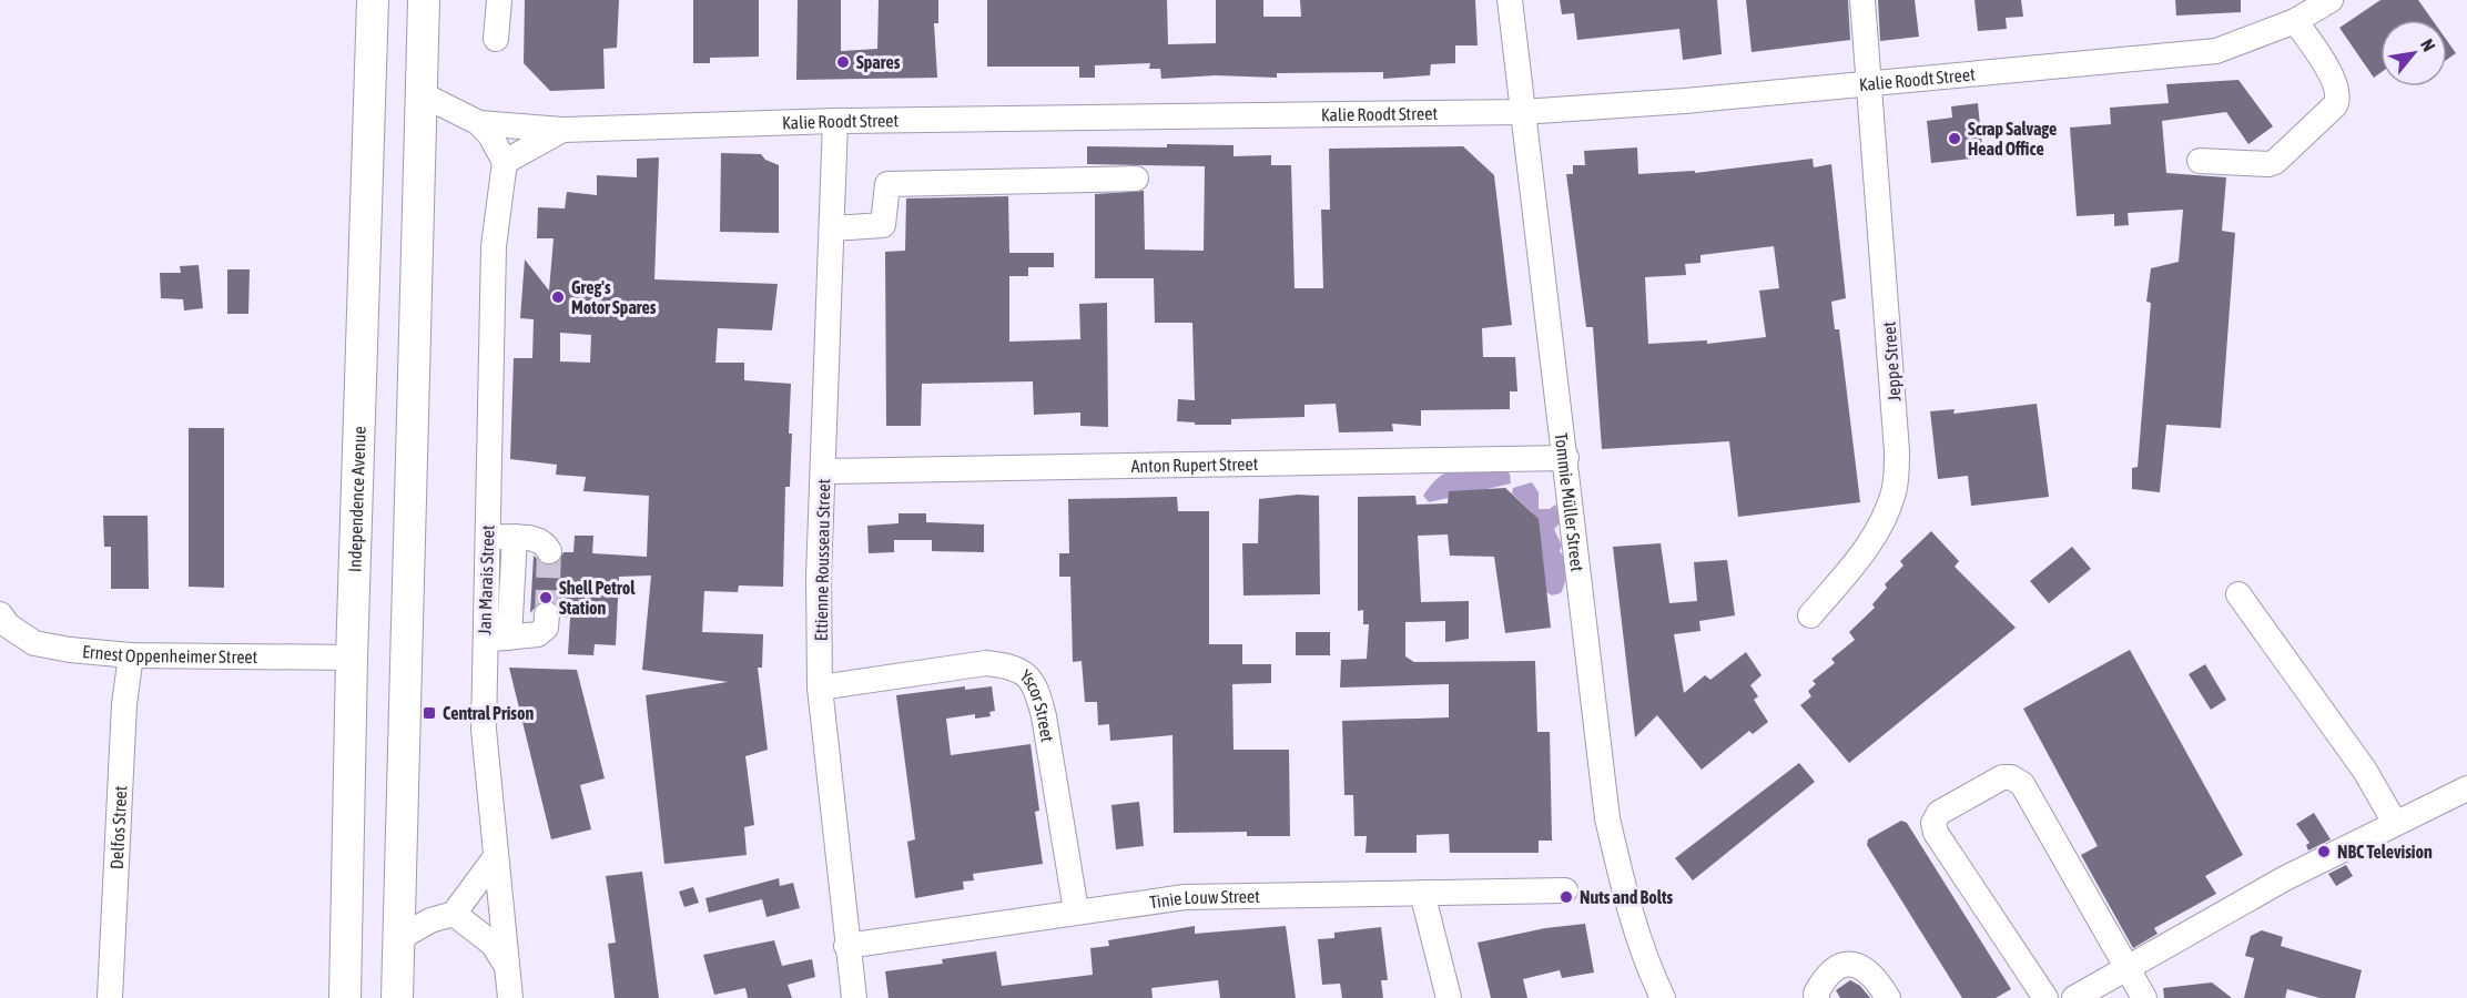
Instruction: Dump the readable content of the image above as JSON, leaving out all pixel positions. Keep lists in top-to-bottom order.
{
  "streets": {
    "main road": ["Independence Avenue"],
    "street": [
      "Kalie Roodt Street",
      "Jeppe Street",
      "Anton Rupert Street",
      "Tommie Müller Street",
      "Ettienne Rousseau Street",
      "Jan Marais Street",
      "Ernest Oppenheimer Street",
      "Yscor Street",
      "Delfos Street",
      "Tinie Louw Street"
    ]
  },
  "crossings": [
    ["Kalie Roodt Street", "Jeppe Street"],
    ["Kalie Roodt Street", "Tommie Müller Street"],
    ["Kalie Roodt Street", "Ettienne Rousseau Street"],
    ["Anton Rupert Street", "Tommie Müller Street"],
    ["Anton Rupert Street", "Ettienne Rousseau Street"],
    ["Independence Avenue", "Ernest Oppenheimer Street"],
    ["Ettienne Rousseau Street", "Yscor Street"],
    ["Ettienne Rousseau Street", "Tinie Louw Street"],
    ["Ernest Oppenheimer Street", "Delfos Street"],
    ["Yscor Street", "Tinie Louw Street"]
  ],
  "places": {
    "other": [
      "Spares",
      "Scrap Salvage Head Office",
      "Greg's Motor Spares",
      "Shell Petrol Station",
      "NBC Television",
      "Nuts and Bolts"
    ],
    "transit": ["Central Prison"]
  },
  "north": "top right"
}
